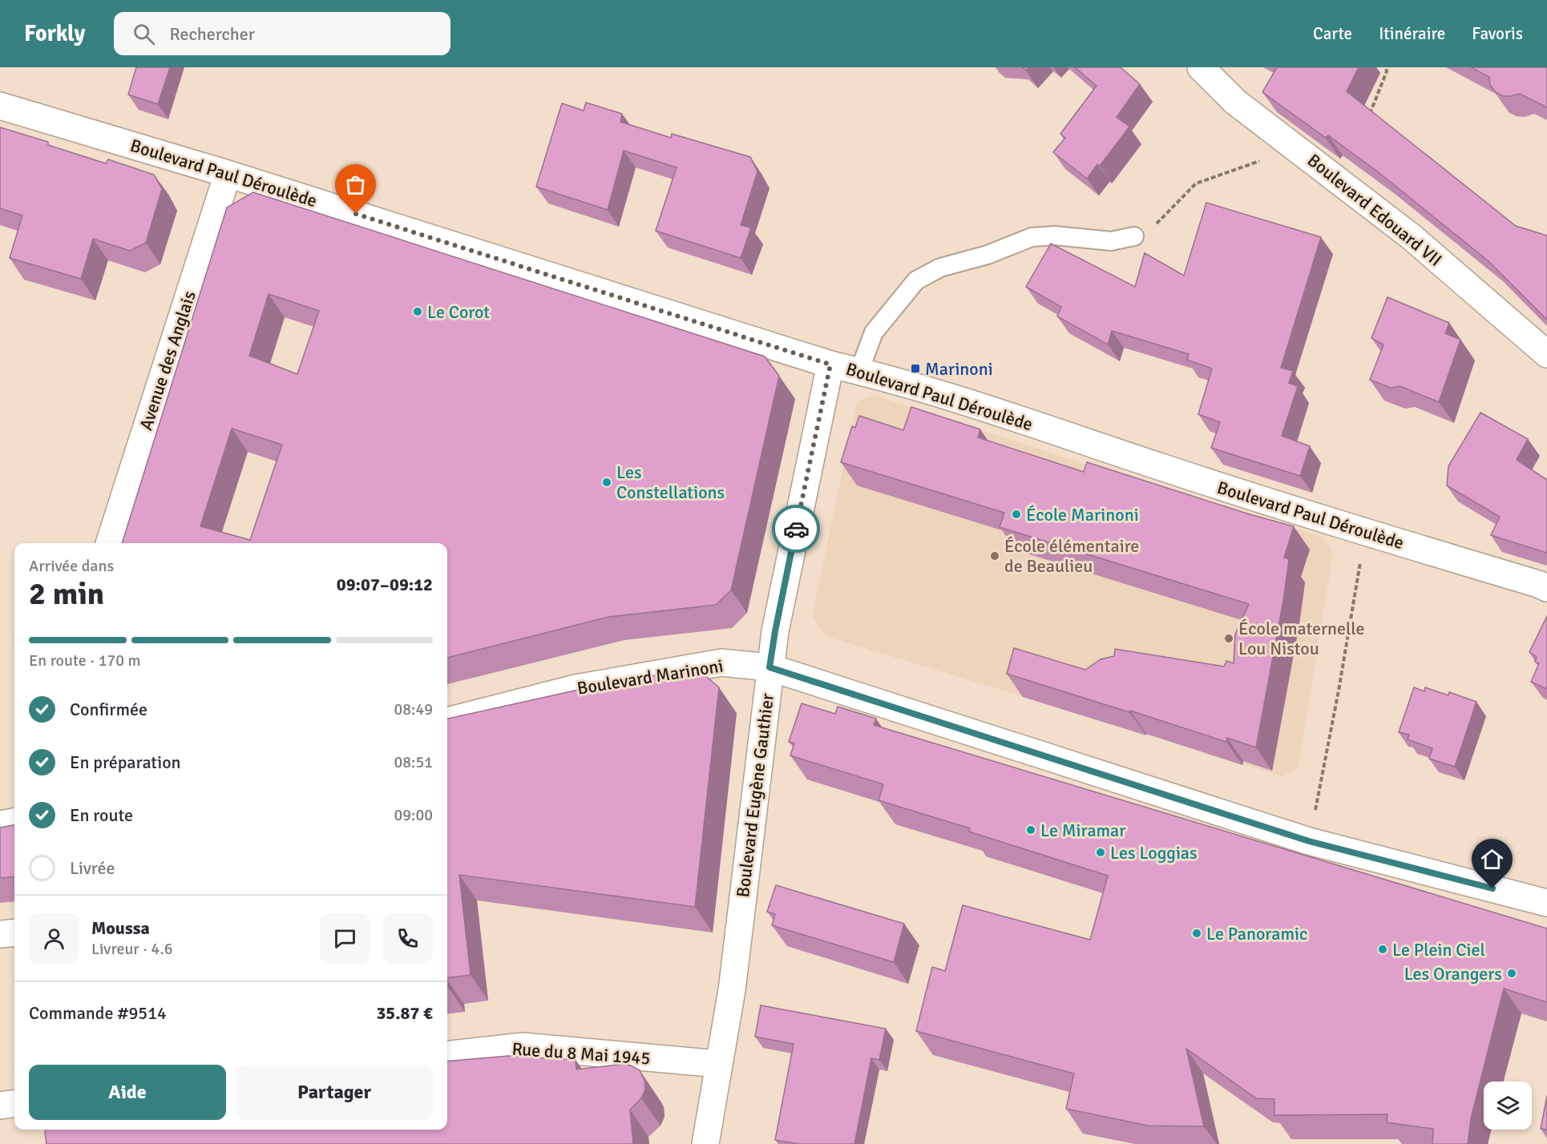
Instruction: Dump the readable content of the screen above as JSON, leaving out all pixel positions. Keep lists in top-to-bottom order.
{
  "streets": {
    "street": [
      "Boulevard Paul Déroulède",
      "Boulevard Edouard VII",
      "Avenue des Anglais",
      "Boulevard Marinoni",
      "Boulevard Eugène Gauthier",
      "Rue du 8 Mai 1945"
    ]
  },
  "crossings": [
    ["Boulevard Paul Déroulède", "Avenue des Anglais"],
    ["Boulevard Paul Déroulède", "Boulevard Eugène Gauthier"],
    ["Boulevard Marinoni", "Boulevard Eugène Gauthier"],
    ["Boulevard Eugène Gauthier", "Rue du 8 Mai 1945"]
  ],
  "places": {
    "other": [
      "Le Corot",
      "Les Constellations",
      "École Marinoni",
      "École élémentaire de Beaulieu",
      "École maternelle Lou Nistou",
      "Le Miramar",
      "Les Loggias",
      "Le Panoramic",
      "Le Plein Ciel",
      "Les Orangers"
    ],
    "transit": ["Marinoni"]
  },
  "page": {
    "header": "Forkly",
    "search": "Rechercher",
    "nav": ["Carte", "Itinéraire", "Favoris"],
    "heading": ["2 min", "Arrivée dans", "09:07–09:12"],
    "panel": [
      "Moussa",
      "Livreur · 4.6",
      "Commande #9514",
      "35.87 €"
    ],
    "bar": "En route · 170 m",
    "list": [
      ["Confirmée", "08:49"],
      ["En préparation", "08:51"],
      ["En route", "09:00"],
      "Livrée"
    ],
    "buttons": ["Aide", "Partager"]
  }
}
